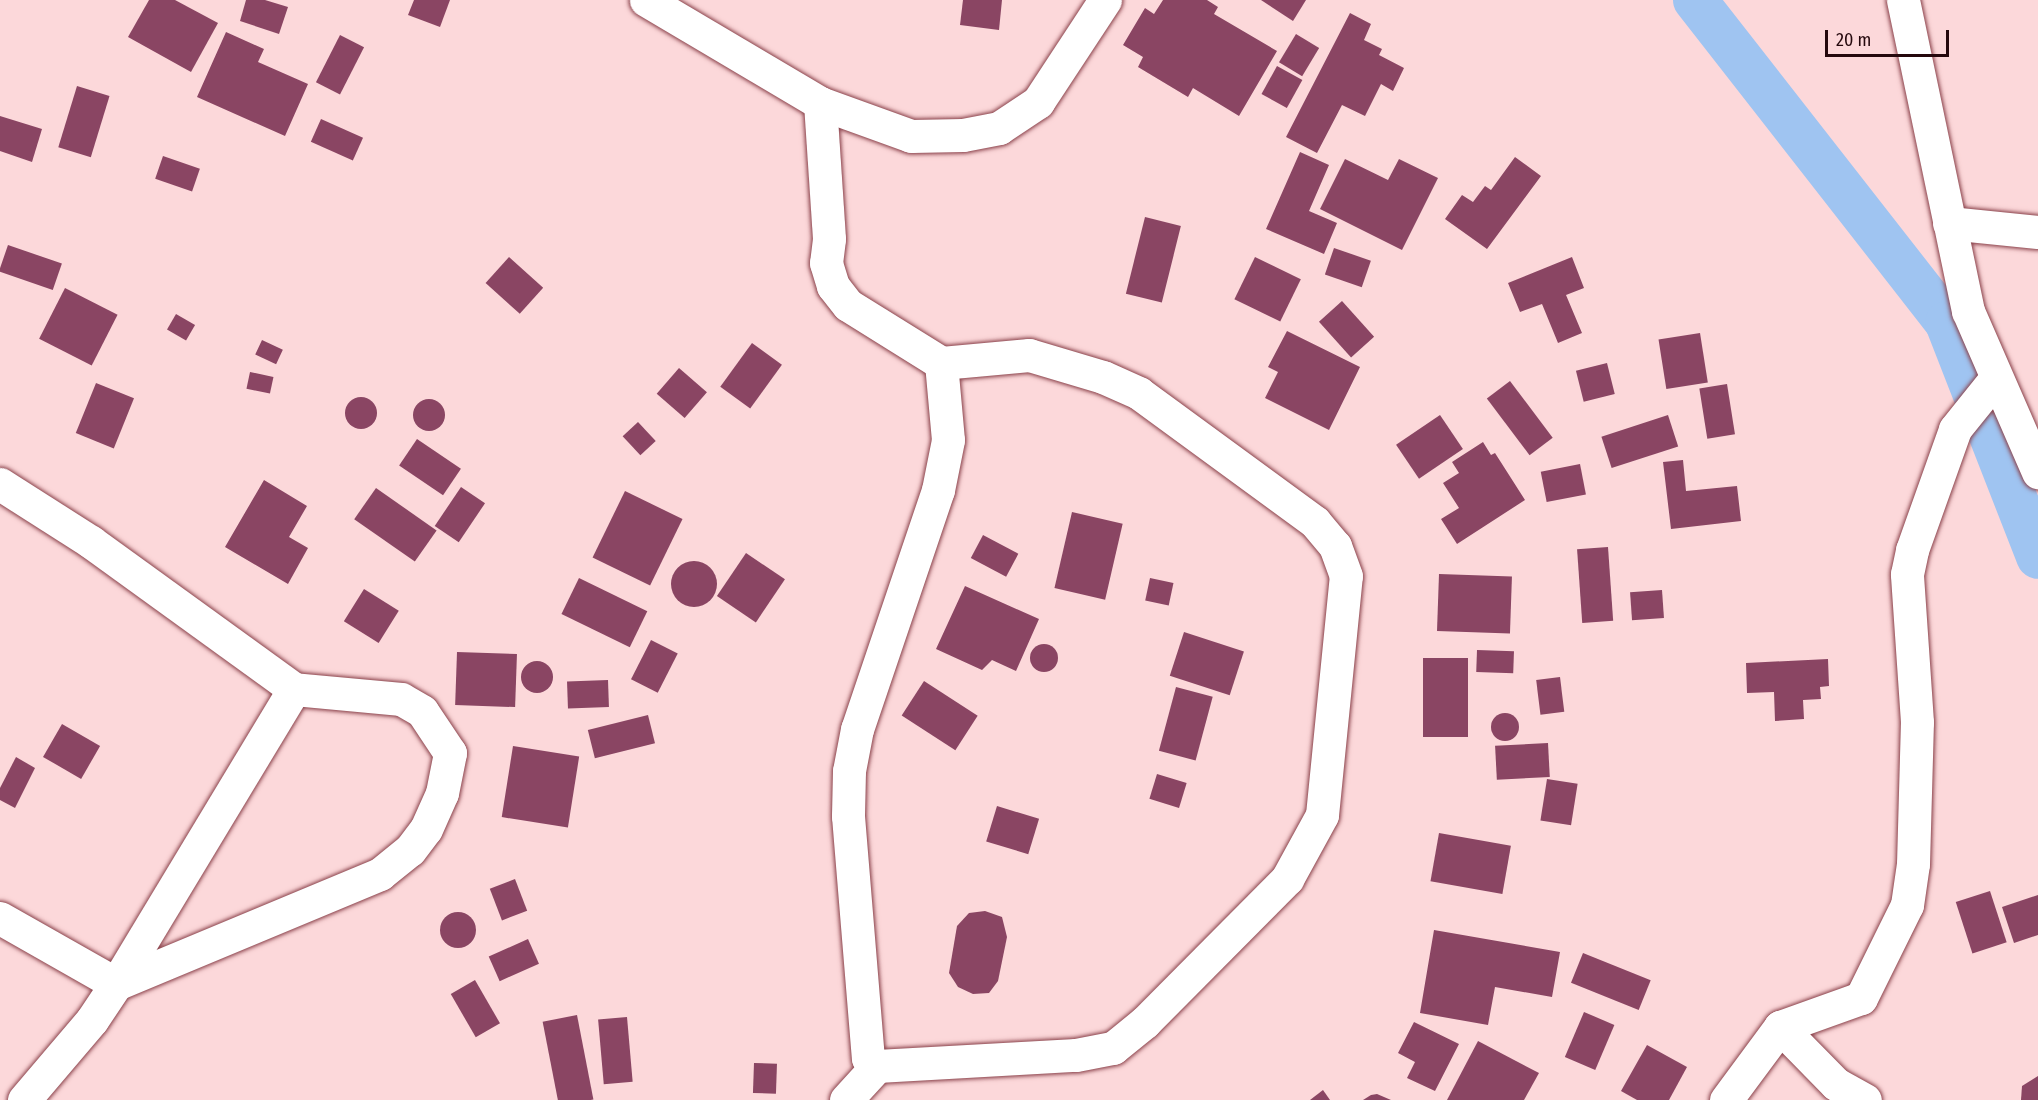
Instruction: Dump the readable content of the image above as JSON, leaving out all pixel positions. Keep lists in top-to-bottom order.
{
  "scale_bar": "20 m"
}
